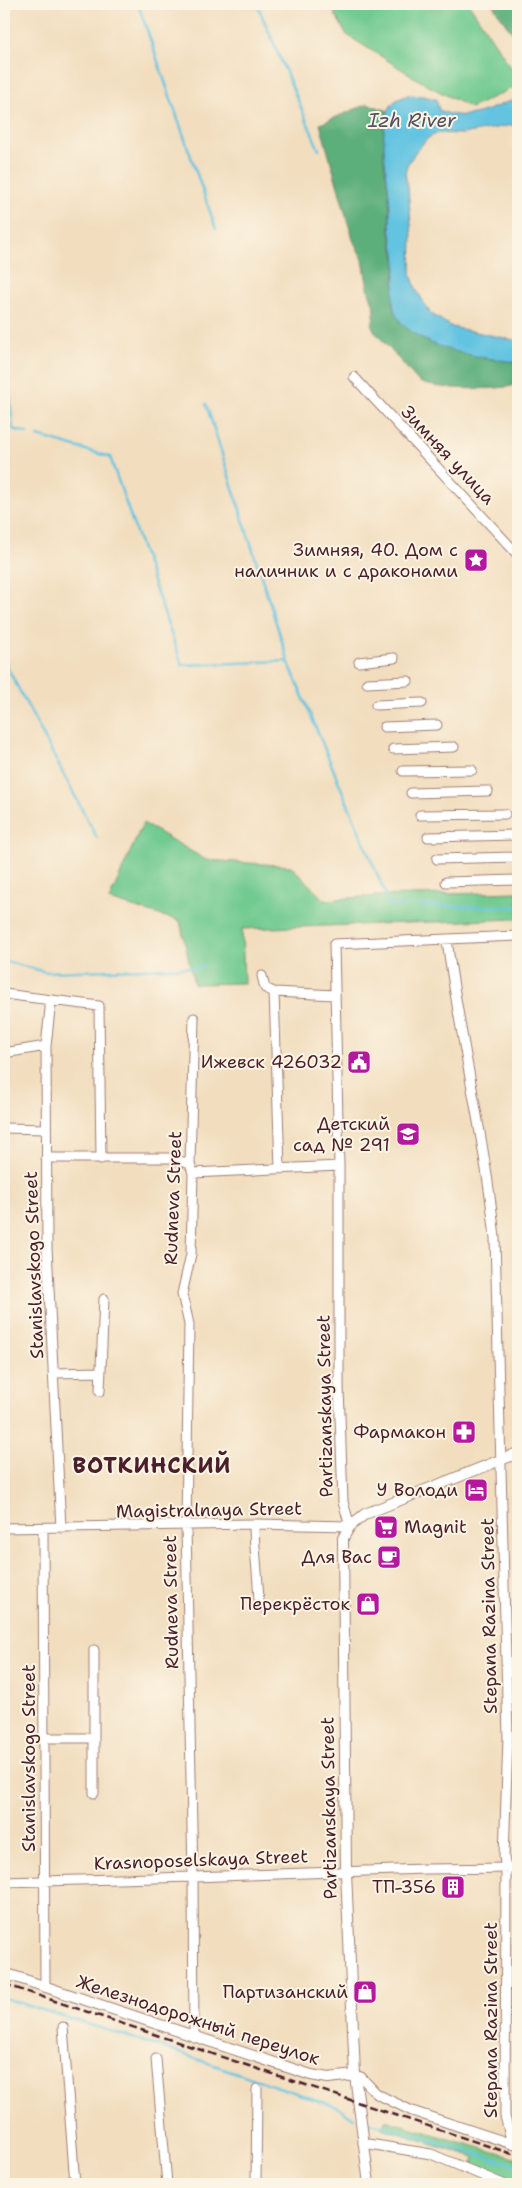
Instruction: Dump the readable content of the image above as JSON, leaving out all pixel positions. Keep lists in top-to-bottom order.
{
  "streets": {
    "street": [
      "Зимняя улица",
      "Rudneva Street",
      "Stanislavskogo Street",
      "Partizanskaya Street",
      "Magistralnaya Street",
      "Stepana Razina Street",
      "Krasnoposelskaya Street",
      "Железнодорожный переулок"
    ]
  },
  "crossings": [
    ["Rudneva Street", "Magistralnaya Street"],
    ["Rudneva Street", "Krasnoposelskaya Street"],
    ["Rudneva Street", "Железнодорожный переулок"],
    ["Stanislavskogo Street", "Magistralnaya Street"],
    ["Stanislavskogo Street", "Krasnoposelskaya Street"],
    ["Stanislavskogo Street", "Железнодорожный переулок"],
    ["Partizanskaya Street", "Magistralnaya Street"],
    ["Partizanskaya Street", "Stepana Razina Street"],
    ["Partizanskaya Street", "Krasnoposelskaya Street"],
    ["Partizanskaya Street", "Железнодорожный переулок"],
    ["Stepana Razina Street", "Krasnoposelskaya Street"]
  ],
  "districts": ["ВОТКИНСКИЙ"],
  "water": ["Izh River"],
  "places": {
    "place": ["Зимняя, 40. Дом с наличник и с драконами"],
    "public building": ["Ижевск 426032"],
    "school or university": ["Детский сад № 291"],
    "pharmacy": ["Фармакон"],
    "hotel": ["У Володи"],
    "supermarket": ["Magnit"],
    "cafe": ["Для Вас"],
    "shop": ["Перекрёсток", "Партизанский"],
    "building": ["ТП-356"]
  }
}
